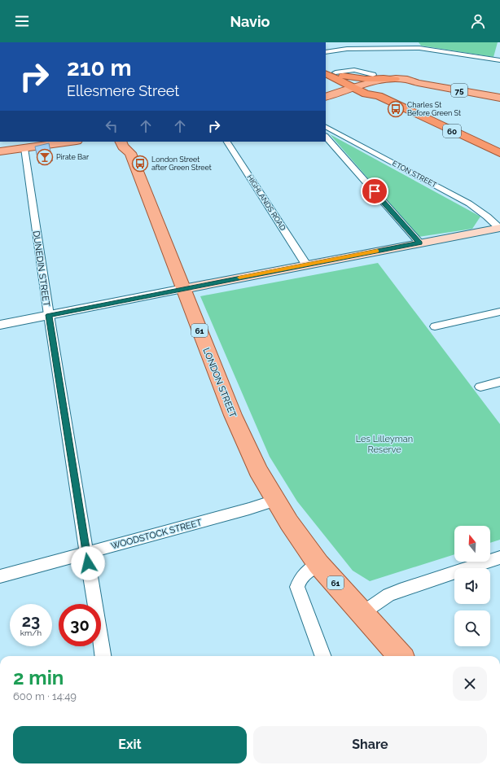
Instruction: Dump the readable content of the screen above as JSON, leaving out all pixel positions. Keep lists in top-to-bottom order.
{
  "streets": {
    "highway": ["60"],
    "main road": ["75", "61", "LONDON STREET"],
    "street": [
      "ETON STREET",
      "HIGHLANDS ROAD",
      "DUNEDIN STREET",
      "WOODSTOCK STREET"
    ]
  },
  "crossings": [
    ["75", "60"],
    ["DUNEDIN STREET", "WOODSTOCK STREET"],
    ["LONDON STREET", "WOODSTOCK STREET"]
  ],
  "parks": ["Les Lilleyman Reserve"],
  "places": {
    "bus stop": ["Charles St Before Green St", "London Street after Green Street"],
    "bar": ["Pirate Bar"]
  },
  "north": "top",
  "page": {
    "header": "Navio",
    "turn": ["210 m", "Ellesmere Street"],
    "speed": "23 km/h",
    "limit": "30",
    "heading": ["2 min", "600 m · 14:49"],
    "buttons": ["Exit", "Share"]
  }
}
